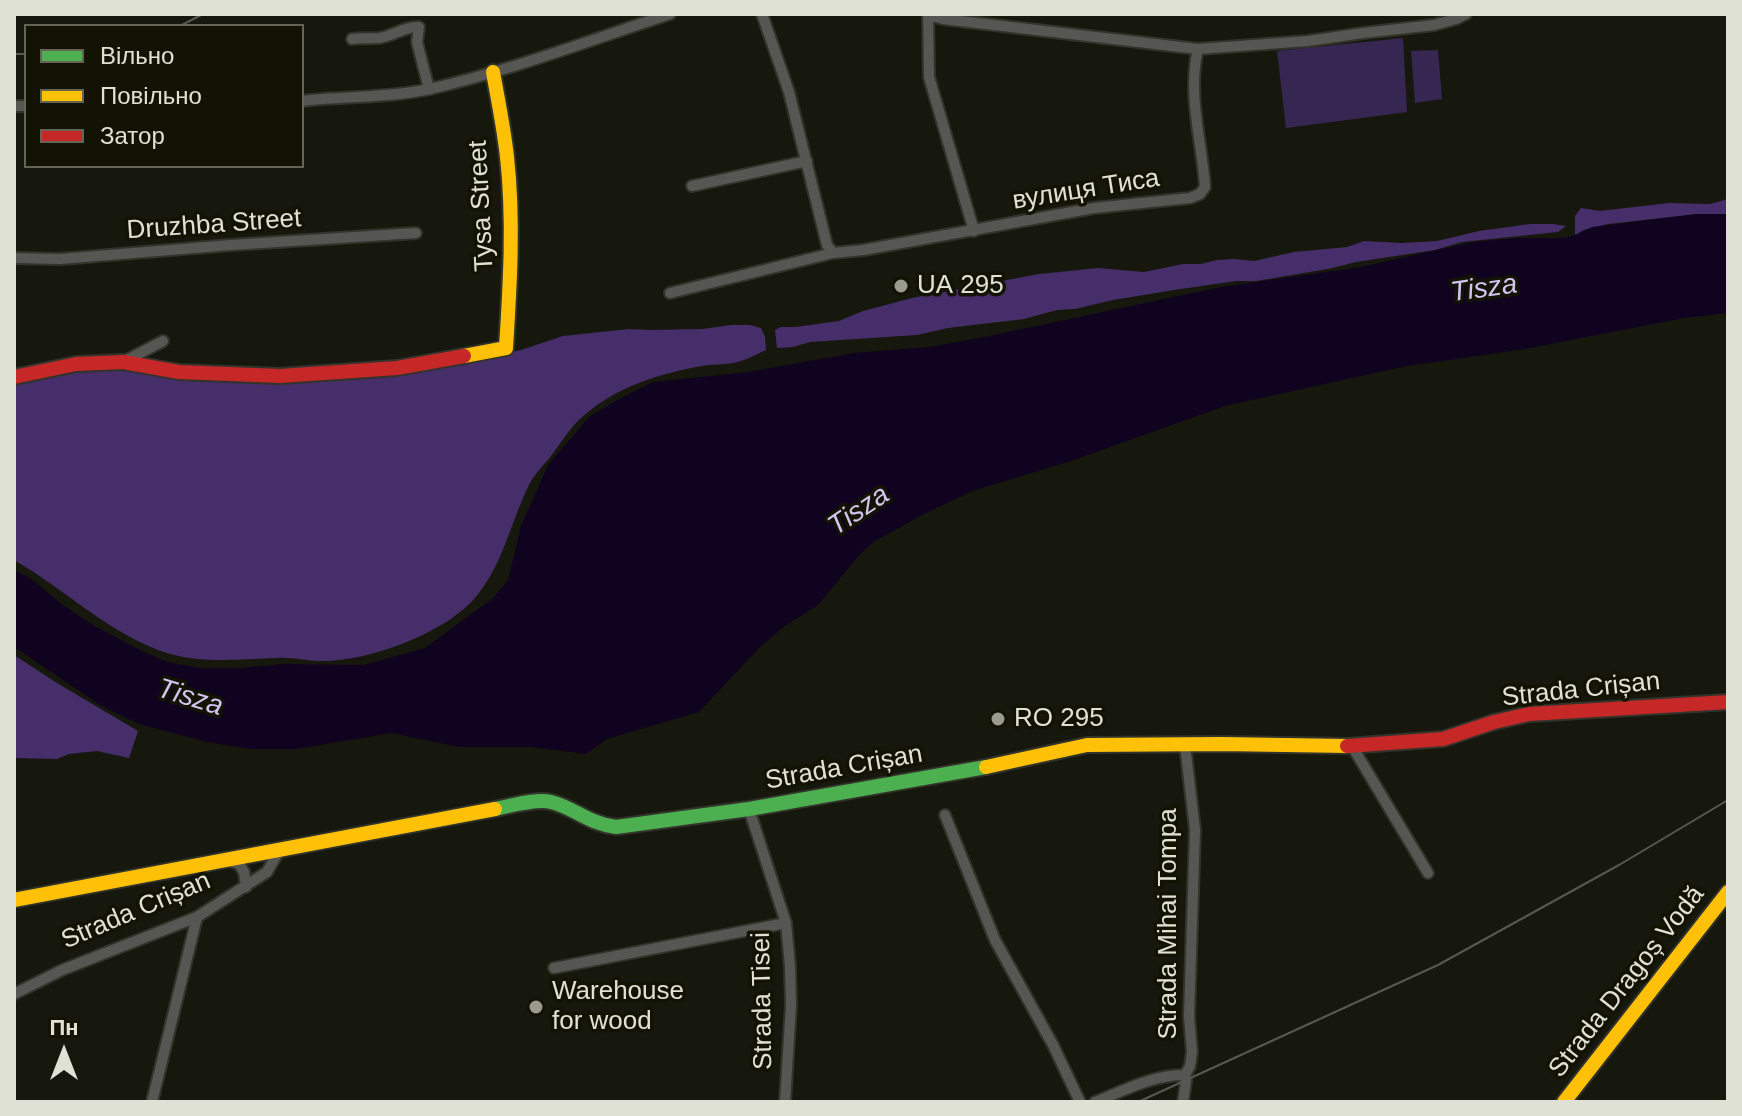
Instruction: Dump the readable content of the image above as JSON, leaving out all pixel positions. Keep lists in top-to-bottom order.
{
  "streets": {
    "street": [
      "вулиця Тиса",
      "Tysa Street",
      "Druzhba Street",
      "Strada Crișan",
      "Strada Mihai Tompa",
      "Strada Dragoș Vodă",
      "Strada Tisei"
    ]
  },
  "crossings": [
    ["Strada Crișan", "Strada Mihai Tompa"],
    ["Strada Crișan", "Strada Tisei"]
  ],
  "water": ["Tisza"],
  "places": ["UA 295", "RO 295", "Warehouse for wood"],
  "legend": ["Вільно", "Повільно", "Затор"],
  "north": "top"
}
